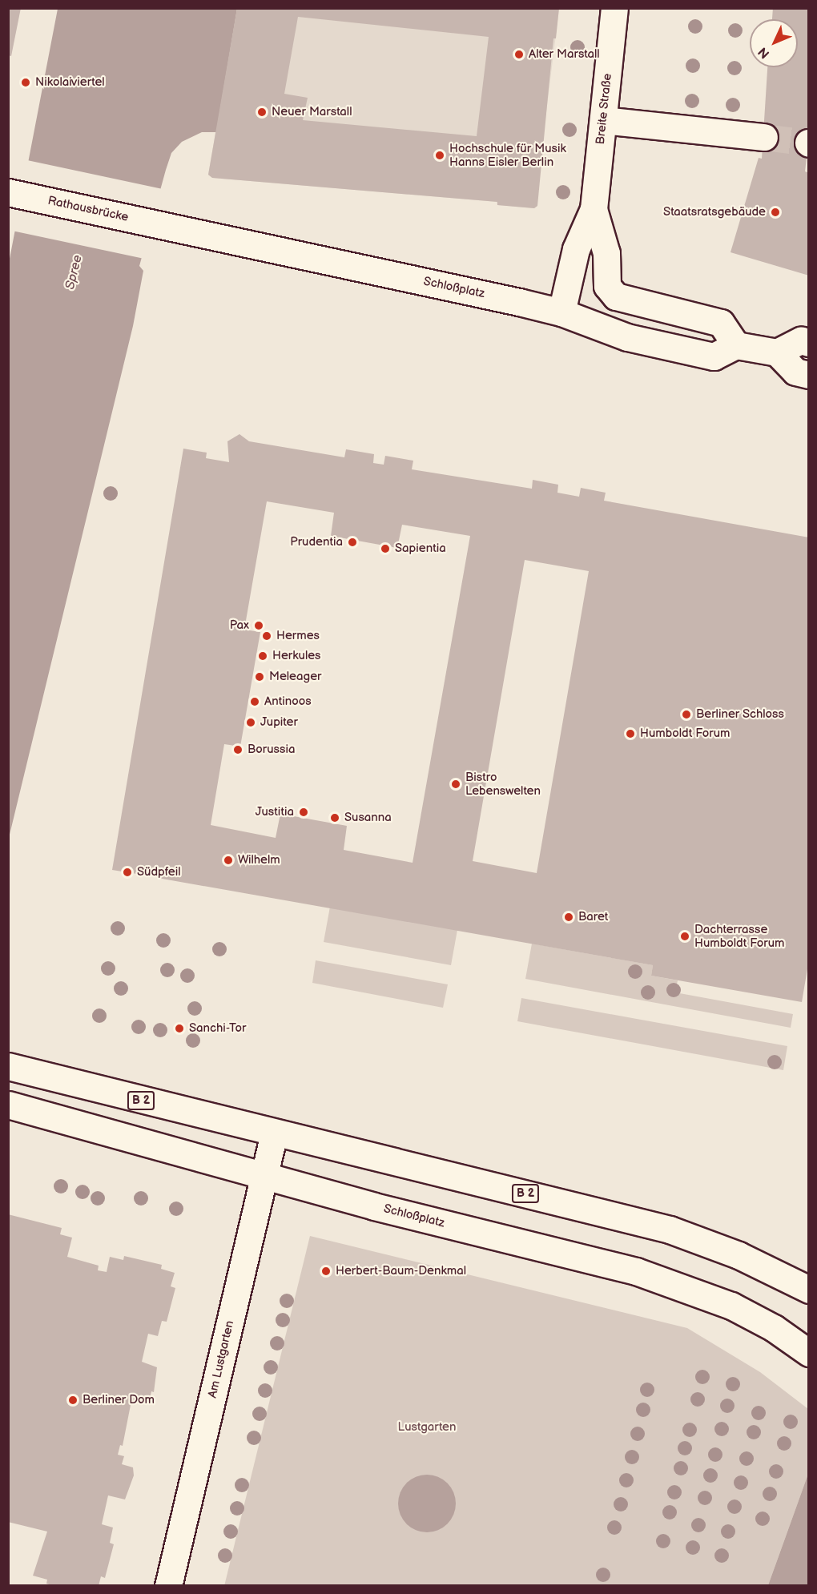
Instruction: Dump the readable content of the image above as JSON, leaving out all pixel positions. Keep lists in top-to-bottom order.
{
  "streets": {
    "street": [
      "Breite Straße",
      "Rathausbrücke",
      "Schloßplatz",
      "B 2",
      "Am Lustgarten"
    ]
  },
  "crossings": [
    ["Breite Straße", "Schloßplatz"],
    ["Rathausbrücke", "Schloßplatz"],
    ["Schloßplatz", "Am Lustgarten"],
    ["B 2", "Am Lustgarten"]
  ],
  "water": ["Spree"],
  "parks": ["Lustgarten"],
  "places": [
    "Alter Marstall",
    "Nikolaiviertel",
    "Neuer Marstall",
    "Hochschule für Musik Hanns Eisler Berlin",
    "Staatsratsgebäude",
    "Prudentia",
    "Sapientia",
    "Pax",
    "Hermes",
    "Herkules",
    "Meleager",
    "Antinoos",
    "Berliner Schloss",
    "Jupiter",
    "Humboldt Forum",
    "Borussia",
    "Bistro Lebenswelten",
    "Justitia",
    "Susanna",
    "Wilhelm",
    "Südpfeil",
    "Baret",
    "Dachterrasse Humboldt Forum",
    "Sanchi-Tor",
    "Herbert-Baum-Denkmal",
    "Berliner Dom"
  ],
  "north": "bottom left"
}
